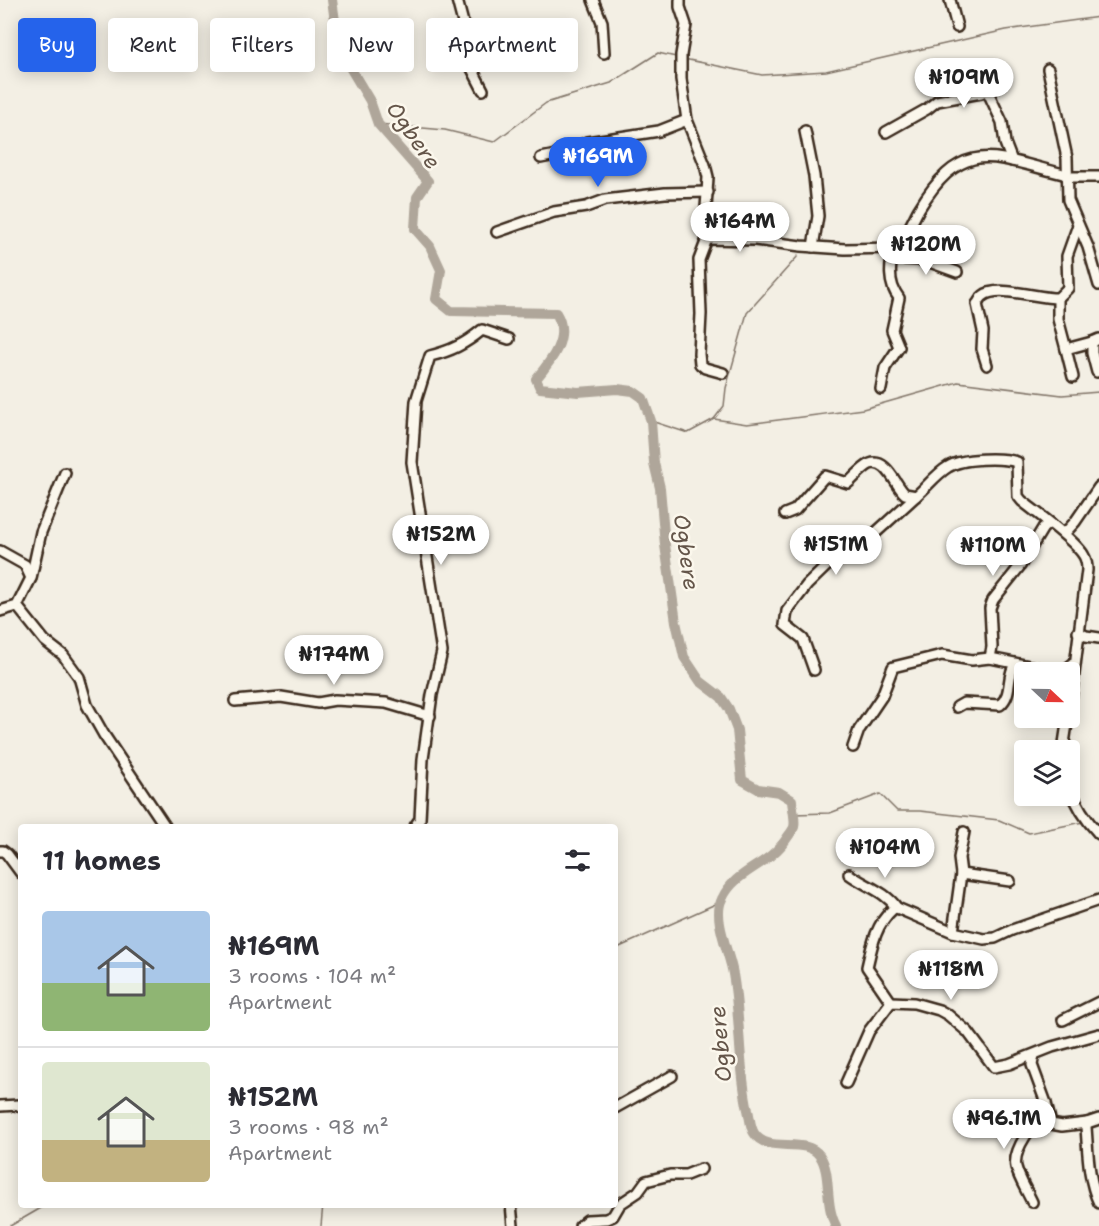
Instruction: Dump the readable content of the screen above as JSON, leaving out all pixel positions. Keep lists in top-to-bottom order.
{
  "water": ["Ogbere"],
  "north": "right",
  "page": {
    "chip": [
      "Buy",
      "Rent",
      "Filters",
      "New",
      "Apartment"
    ],
    "price": [
      "₦109M",
      "₦169M",
      "₦164M",
      "₦120M",
      "₦152M",
      "₦151M",
      "₦110M",
      "₦174M",
      "₦104M",
      "₦118M",
      "₦96.1M"
    ],
    "heading": "11 homes",
    "list": [
      {
        "name": "₦169M",
        "note": "3 rooms · 104 m² · Apartment"
      },
      {
        "name": "₦152M",
        "note": "3 rooms · 98 m² · Apartment"
      }
    ]
  }
}
